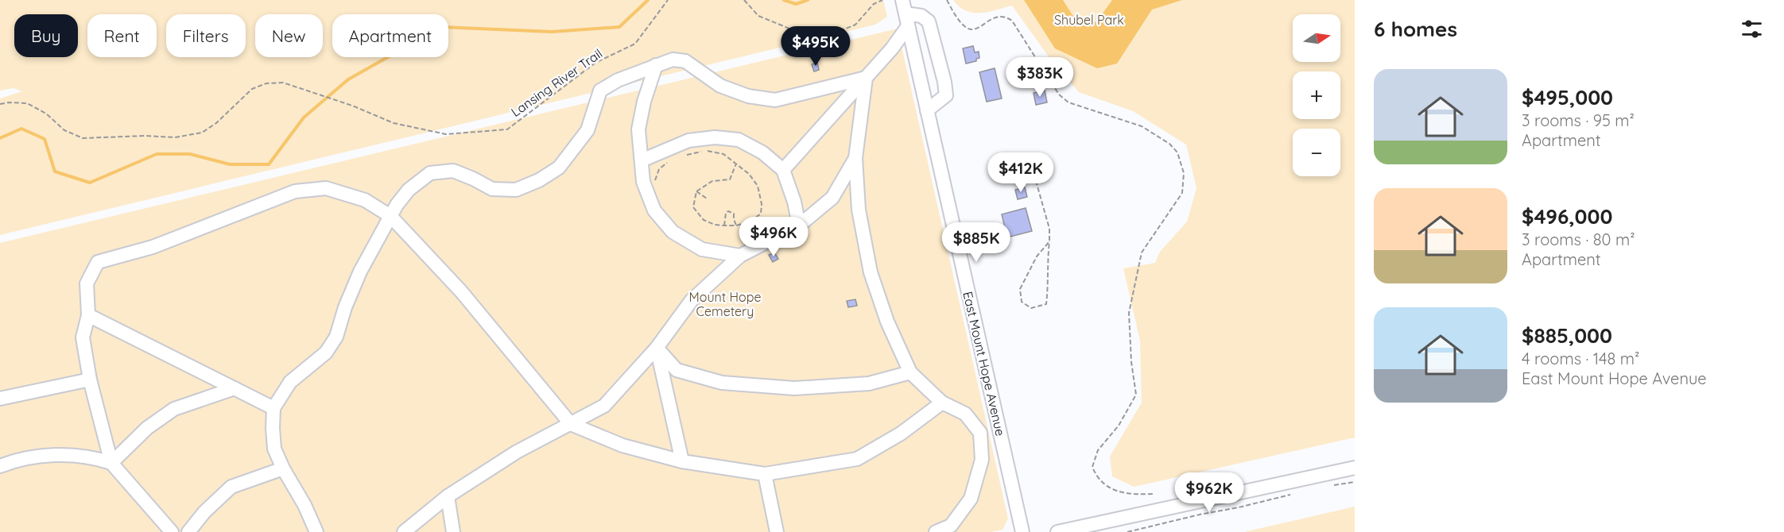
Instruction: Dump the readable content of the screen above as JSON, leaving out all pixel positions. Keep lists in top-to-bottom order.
{
  "streets": {
    "street": ["East Mount Hope Avenue"],
    "path": ["Lansing River Trail"]
  },
  "parks": ["Shubel Park", "Mount Hope Cemetery"],
  "north": "right",
  "page": {
    "heading": "6 homes",
    "map_buttons": ["+", "−"],
    "chip": [
      "Buy",
      "Rent",
      "Filters",
      "New",
      "Apartment"
    ],
    "price": [
      "$495K",
      "$383K",
      "$412K",
      "$496K",
      "$885K",
      "$962K"
    ],
    "list": [
      {
        "name": "$495,000",
        "note": "3 rooms · 95 m² · Apartment"
      },
      {
        "name": "$496,000",
        "note": "3 rooms · 80 m² · Apartment"
      },
      {
        "name": "$885,000",
        "note": "4 rooms · 148 m² · East Mount Hope Avenue"
      }
    ]
  }
}
